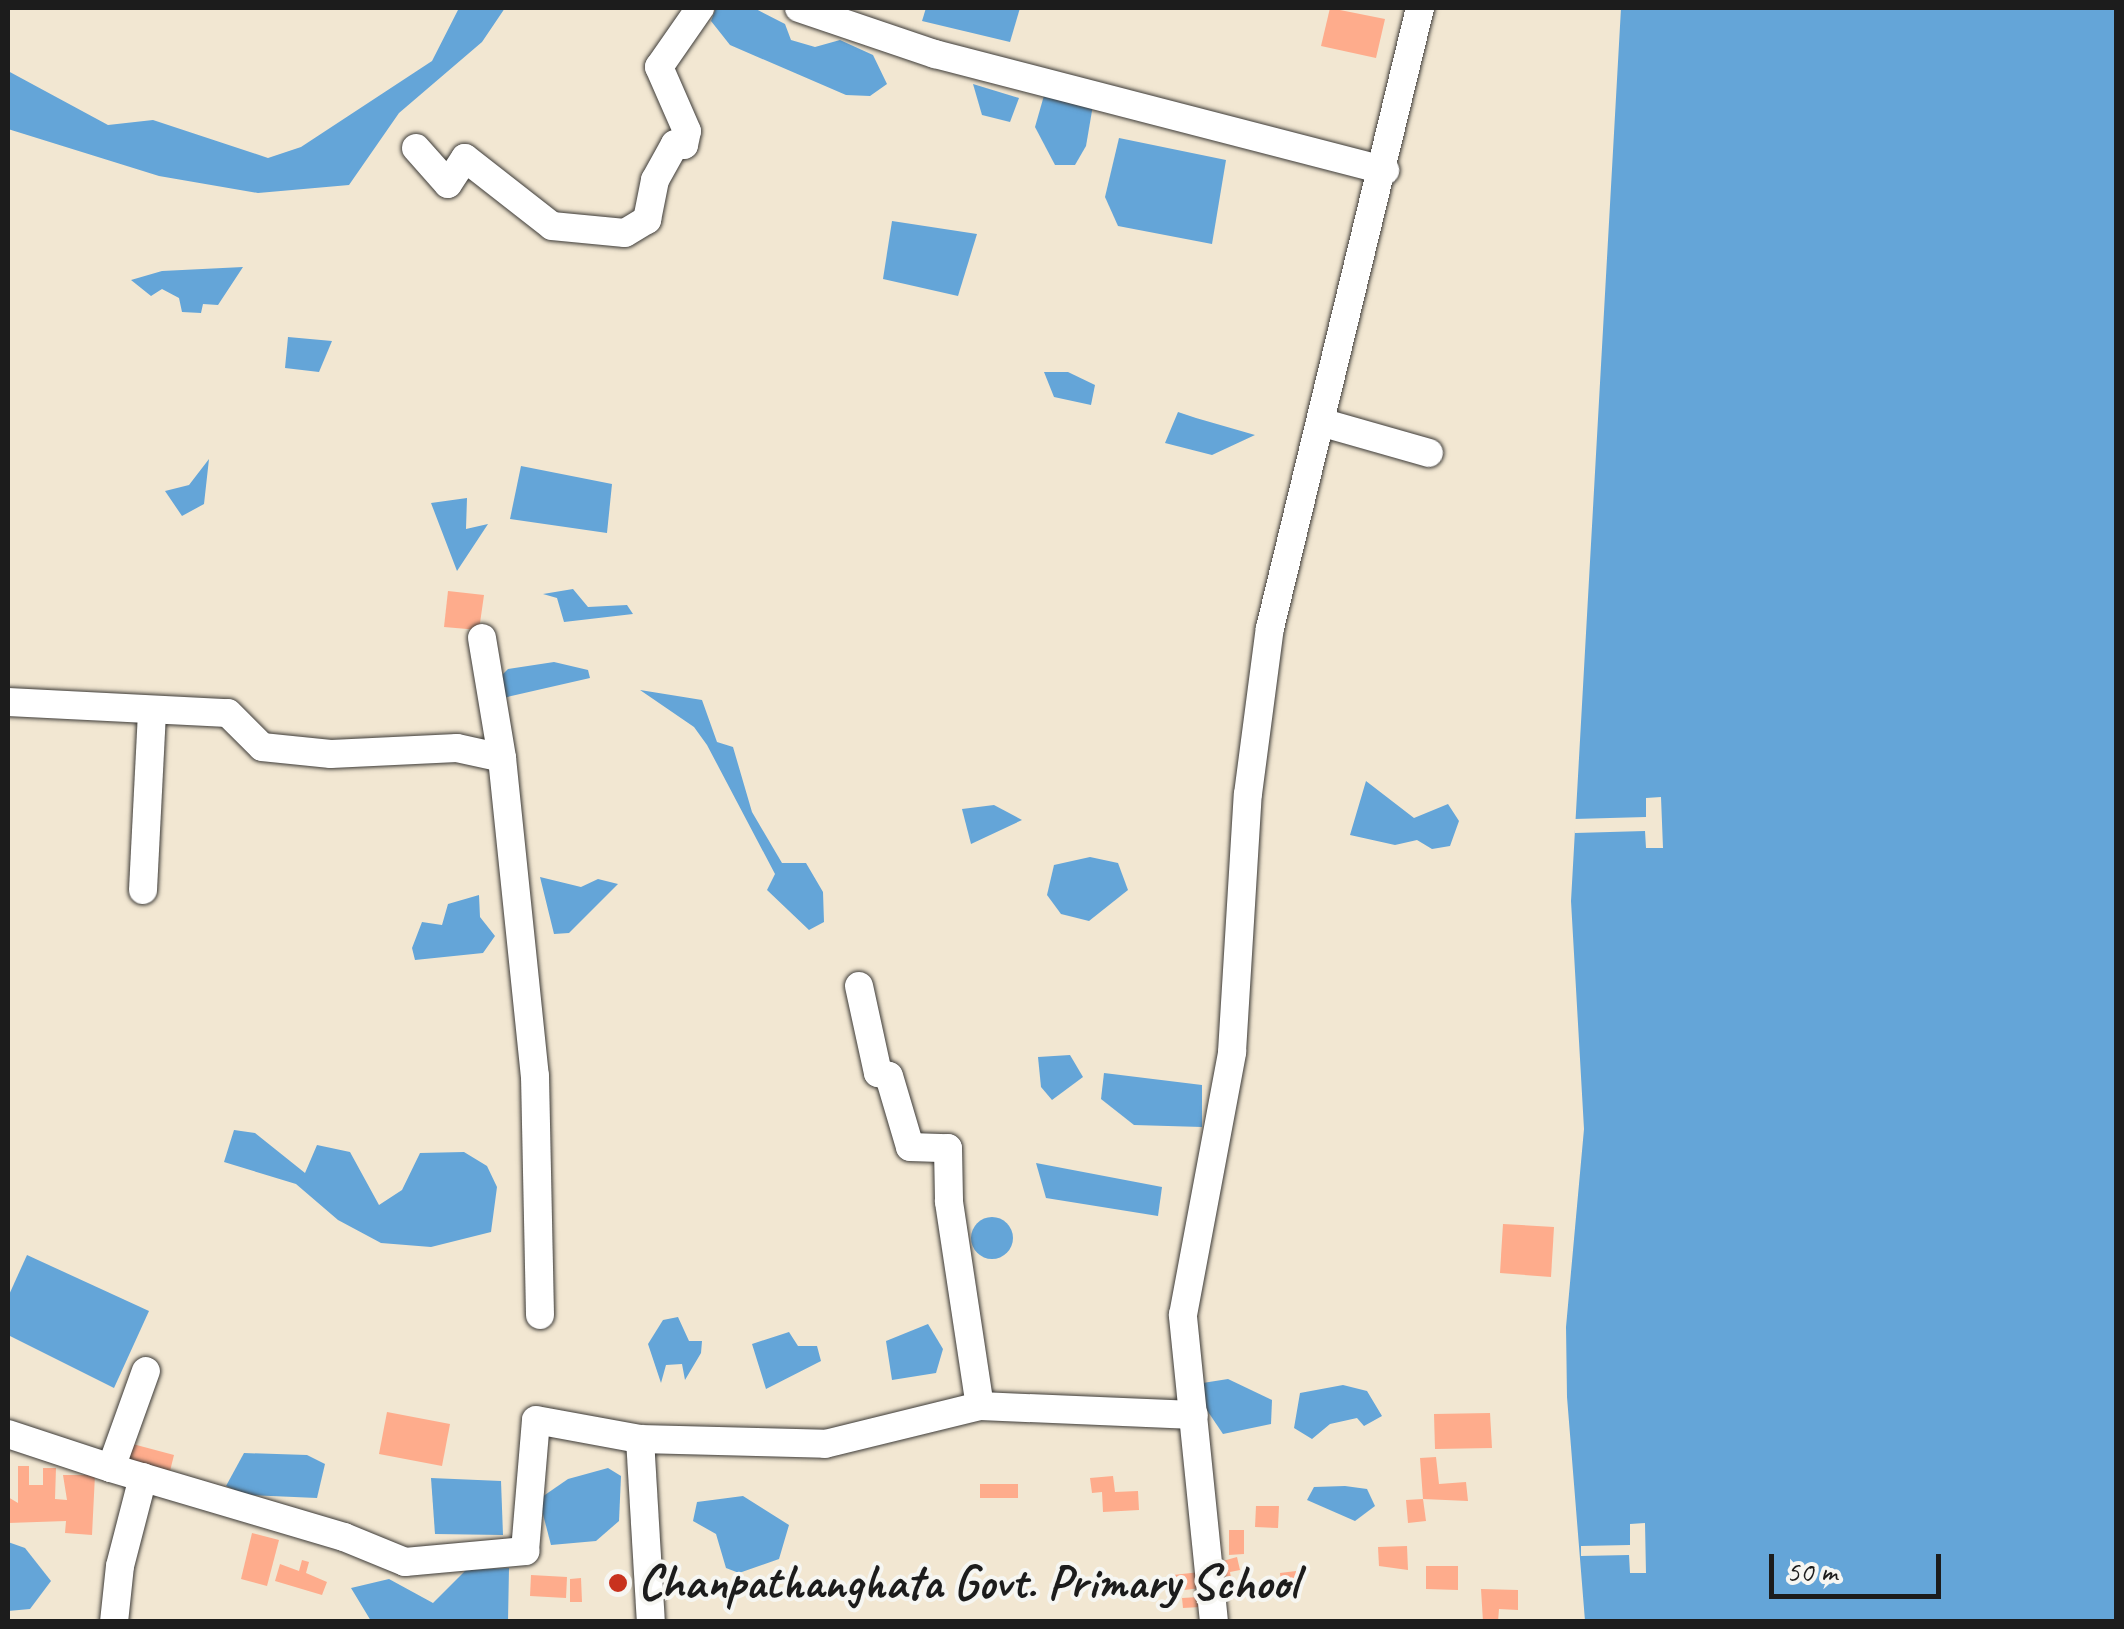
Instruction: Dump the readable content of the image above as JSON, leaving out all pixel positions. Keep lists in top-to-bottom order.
{
  "places": ["Chanpathanghata Govt. Primary School"],
  "scale_bar": "50 m"
}
